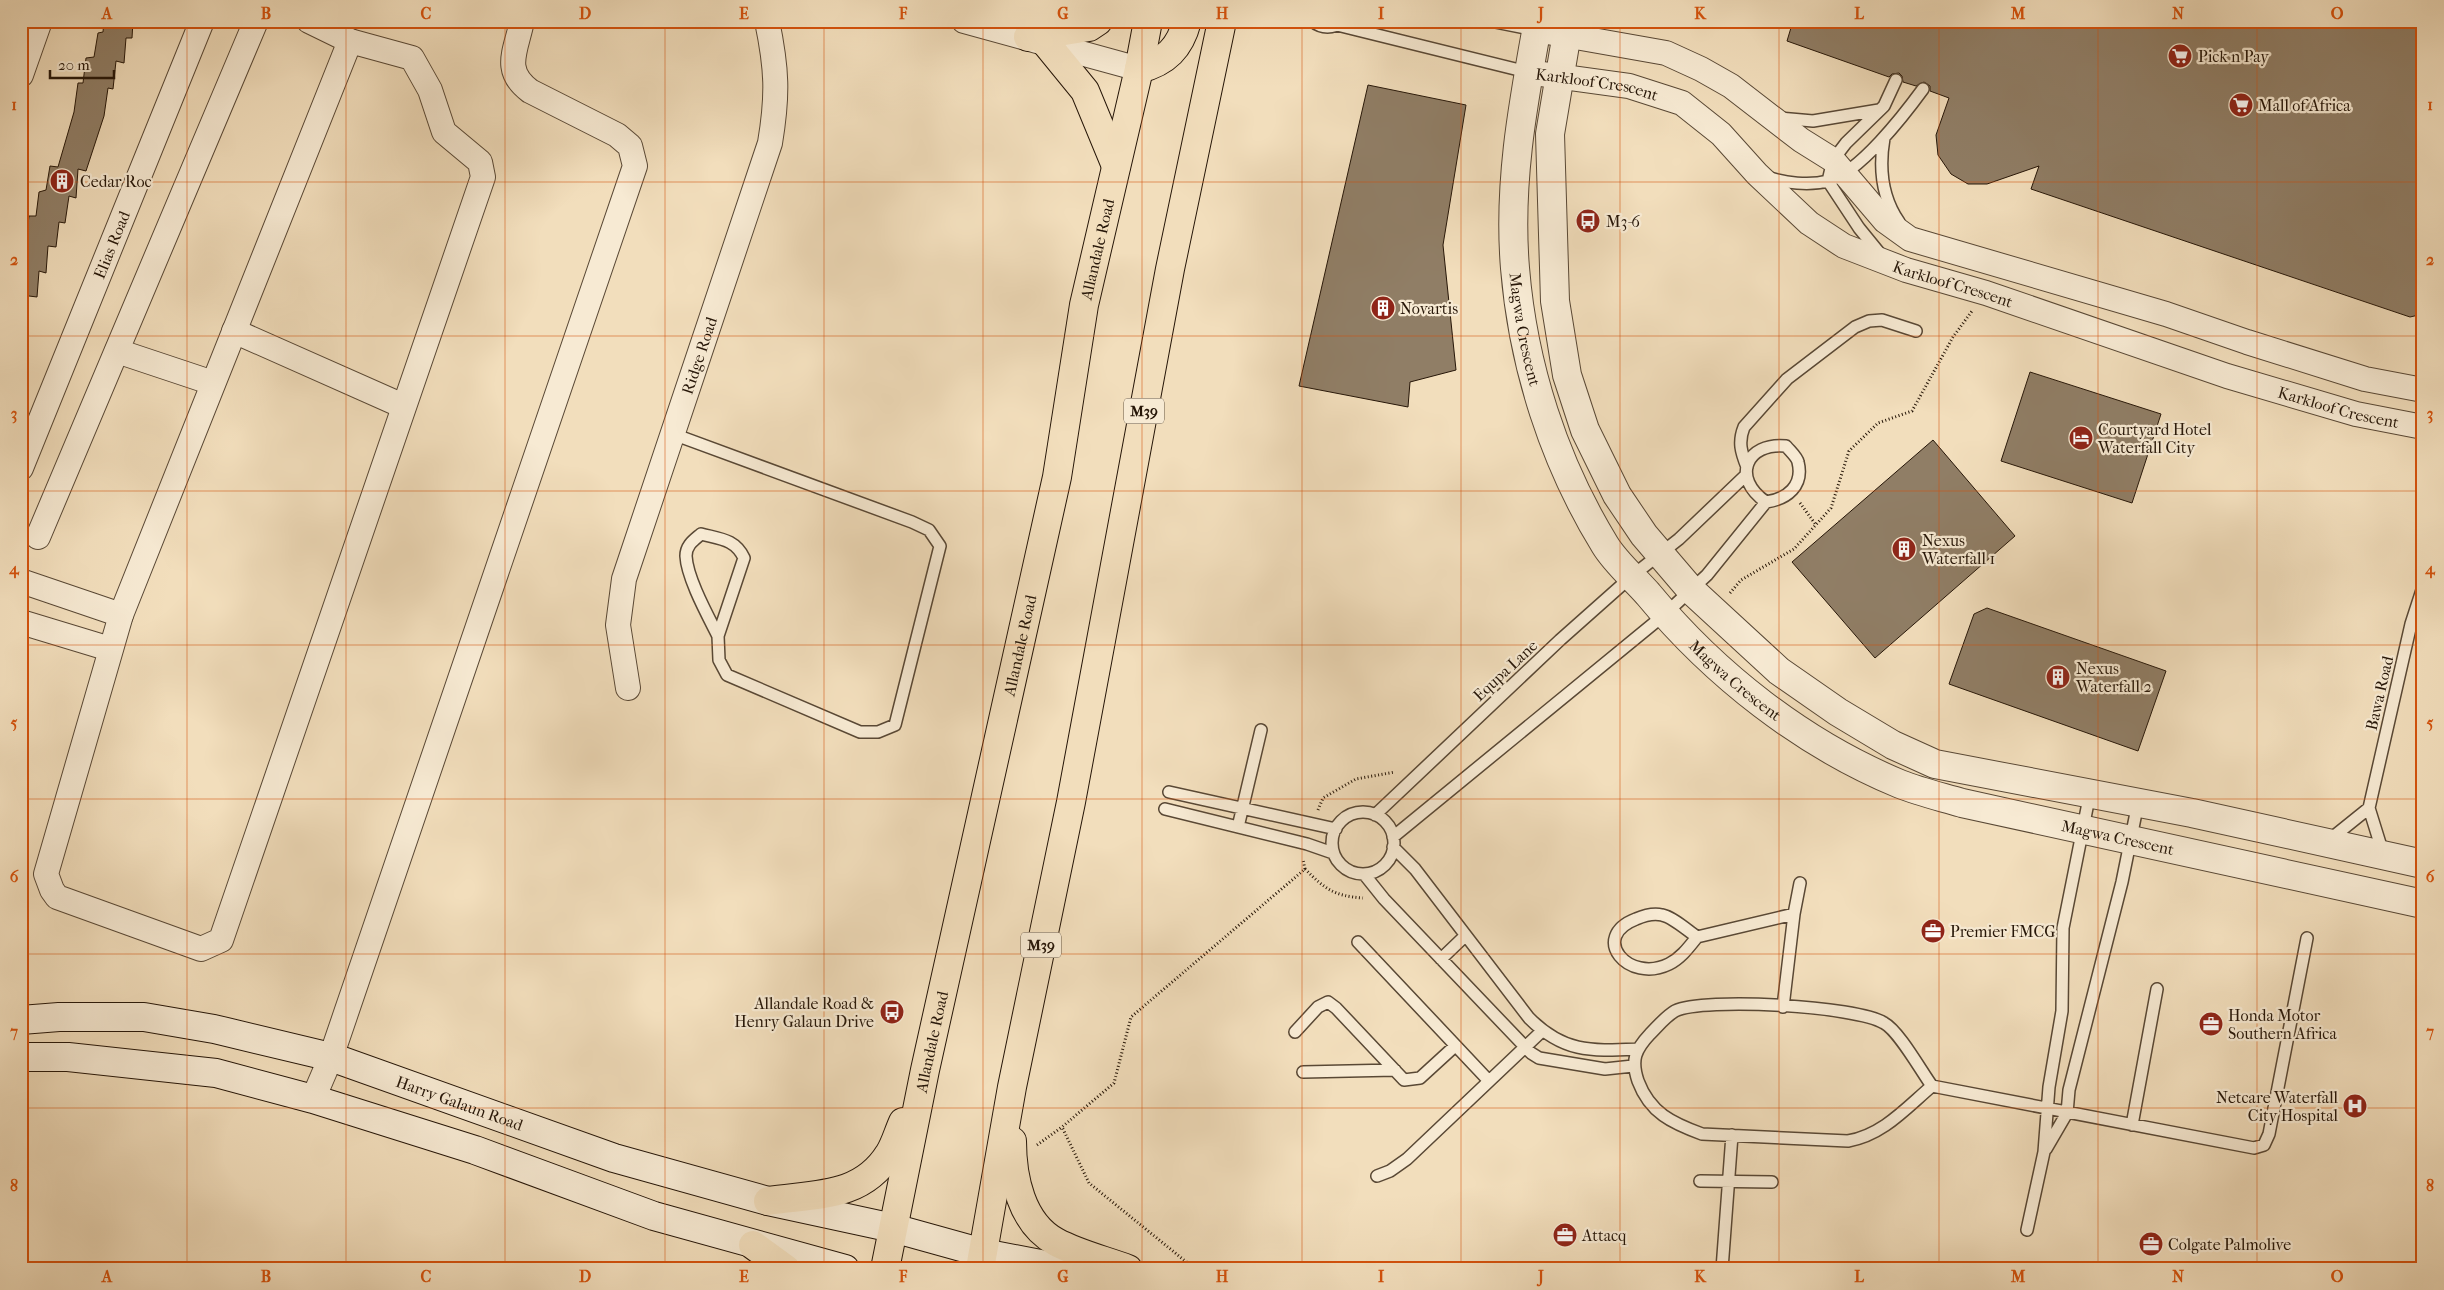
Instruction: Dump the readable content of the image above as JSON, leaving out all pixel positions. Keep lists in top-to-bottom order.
{
  "streets": {
    "main road": ["Allandale Road", "M39"],
    "street": [
      "Karkloof Crescent",
      "Elias Road",
      "Magwa Crescent",
      "Ridge Road",
      "Harry Galaun Road"
    ],
    "lane": ["Equpa Lane", "Bawa Road"]
  },
  "crossings": [
    ["Karkloof Crescent", "Magwa Crescent"],
    ["Allandale Road", "Harry Galaun Road"],
    ["Magwa Crescent", "Equpa Lane"],
    ["M39", "Harry Galaun Road"]
  ],
  "places": {
    "supermarket": ["Pick n Pay", "Mall of Africa"],
    "building": [
      "Cedar Roc",
      "Novartis",
      "Nexus Waterfall 1",
      "Nexus Waterfall 2"
    ],
    "bus stop": ["M3-6", "Allandale Road & Henry Galaun Drive"],
    "hotel": ["Courtyard Hotel Waterfall City"],
    "office": [
      "Premier FMCG",
      "Honda Motor Southern Africa",
      "Attacq",
      "Colgate Palmolive"
    ],
    "hospital": ["Netcare Waterfall City Hospital"]
  },
  "scale_bar": "20 m",
  "grid": {
    "columns": [
      "A",
      "B",
      "C",
      "D",
      "E",
      "F",
      "G",
      "H",
      "I",
      "J",
      "K",
      "L",
      "M",
      "N",
      "O"
    ],
    "rows": [
      "1",
      "2",
      "3",
      "4",
      "5",
      "6",
      "7",
      "8"
    ]
  }
}
